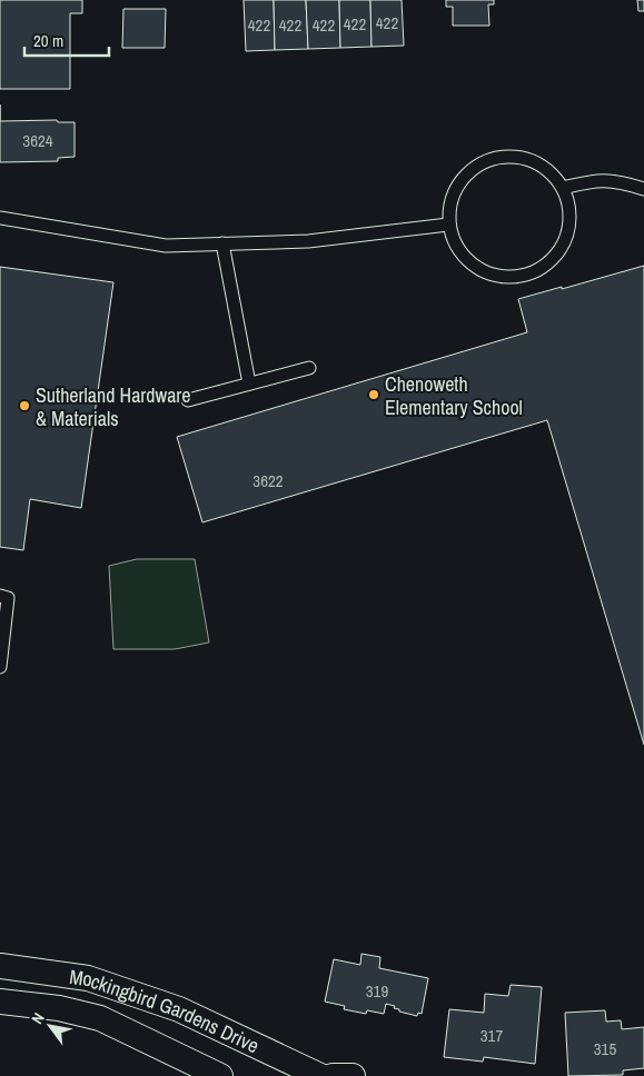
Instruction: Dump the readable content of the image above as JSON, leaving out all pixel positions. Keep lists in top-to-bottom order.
{
  "streets": {
    "street": ["Mockingbird Gardens Drive"]
  },
  "places": ["Chenoweth Elementary School", "Sutherland Hardware & Materials"],
  "house_numbers": [
    "422",
    "422",
    "422",
    "422",
    "422",
    "3624",
    "3622",
    "319",
    "317",
    "315"
  ],
  "scale_bar": "20 m",
  "north": "top left"
}
